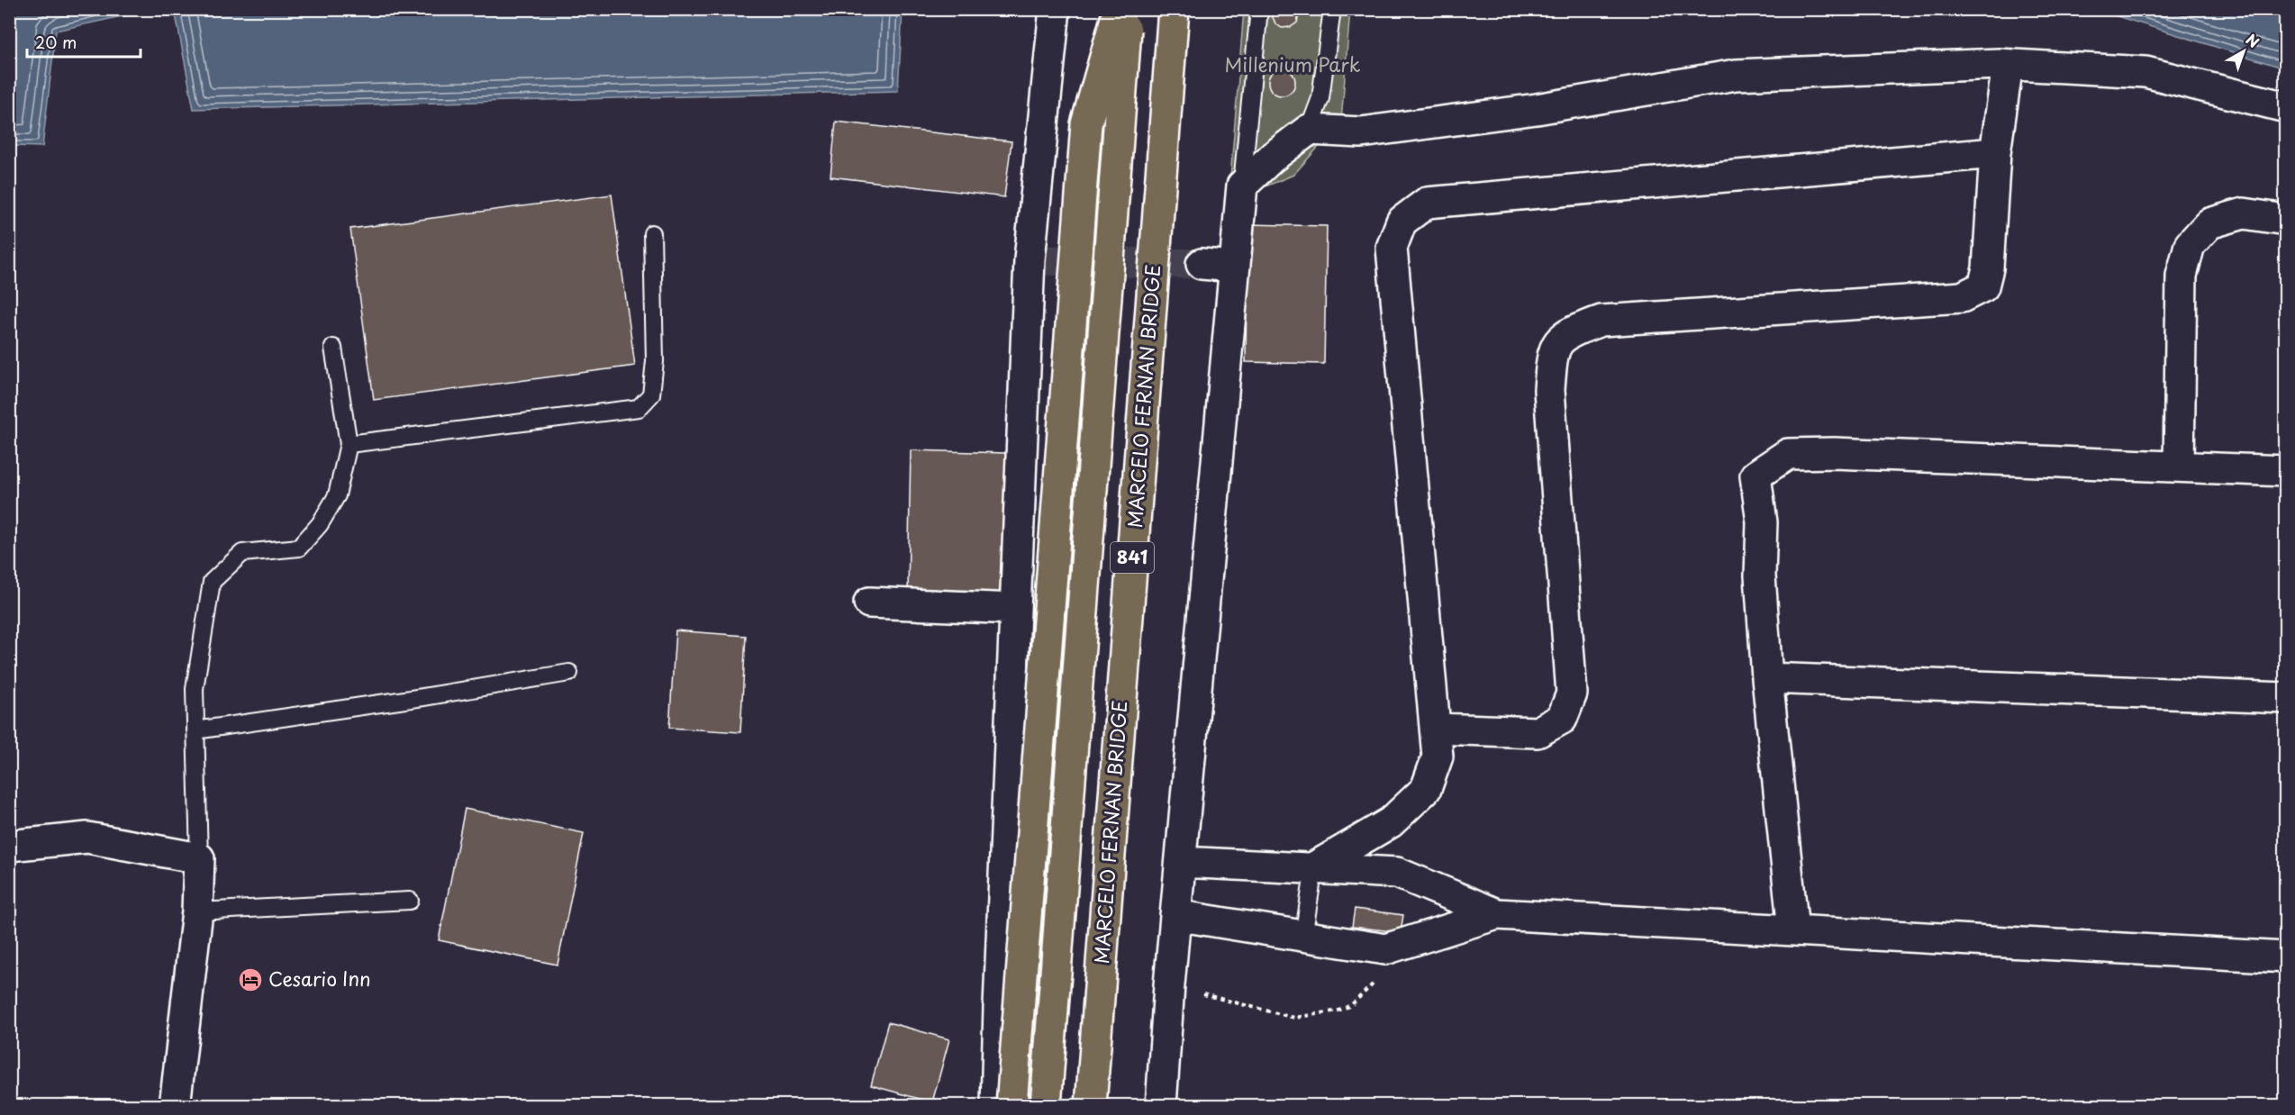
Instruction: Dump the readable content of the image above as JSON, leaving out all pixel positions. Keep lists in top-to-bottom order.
{
  "streets": {
    "main road": ["MARCELO FERNAN BRIDGE", "841"]
  },
  "parks": ["Millenium Park"],
  "places": {
    "hotel": ["Cesario Inn"]
  },
  "scale_bar": "20 m",
  "north": "top right"
}
